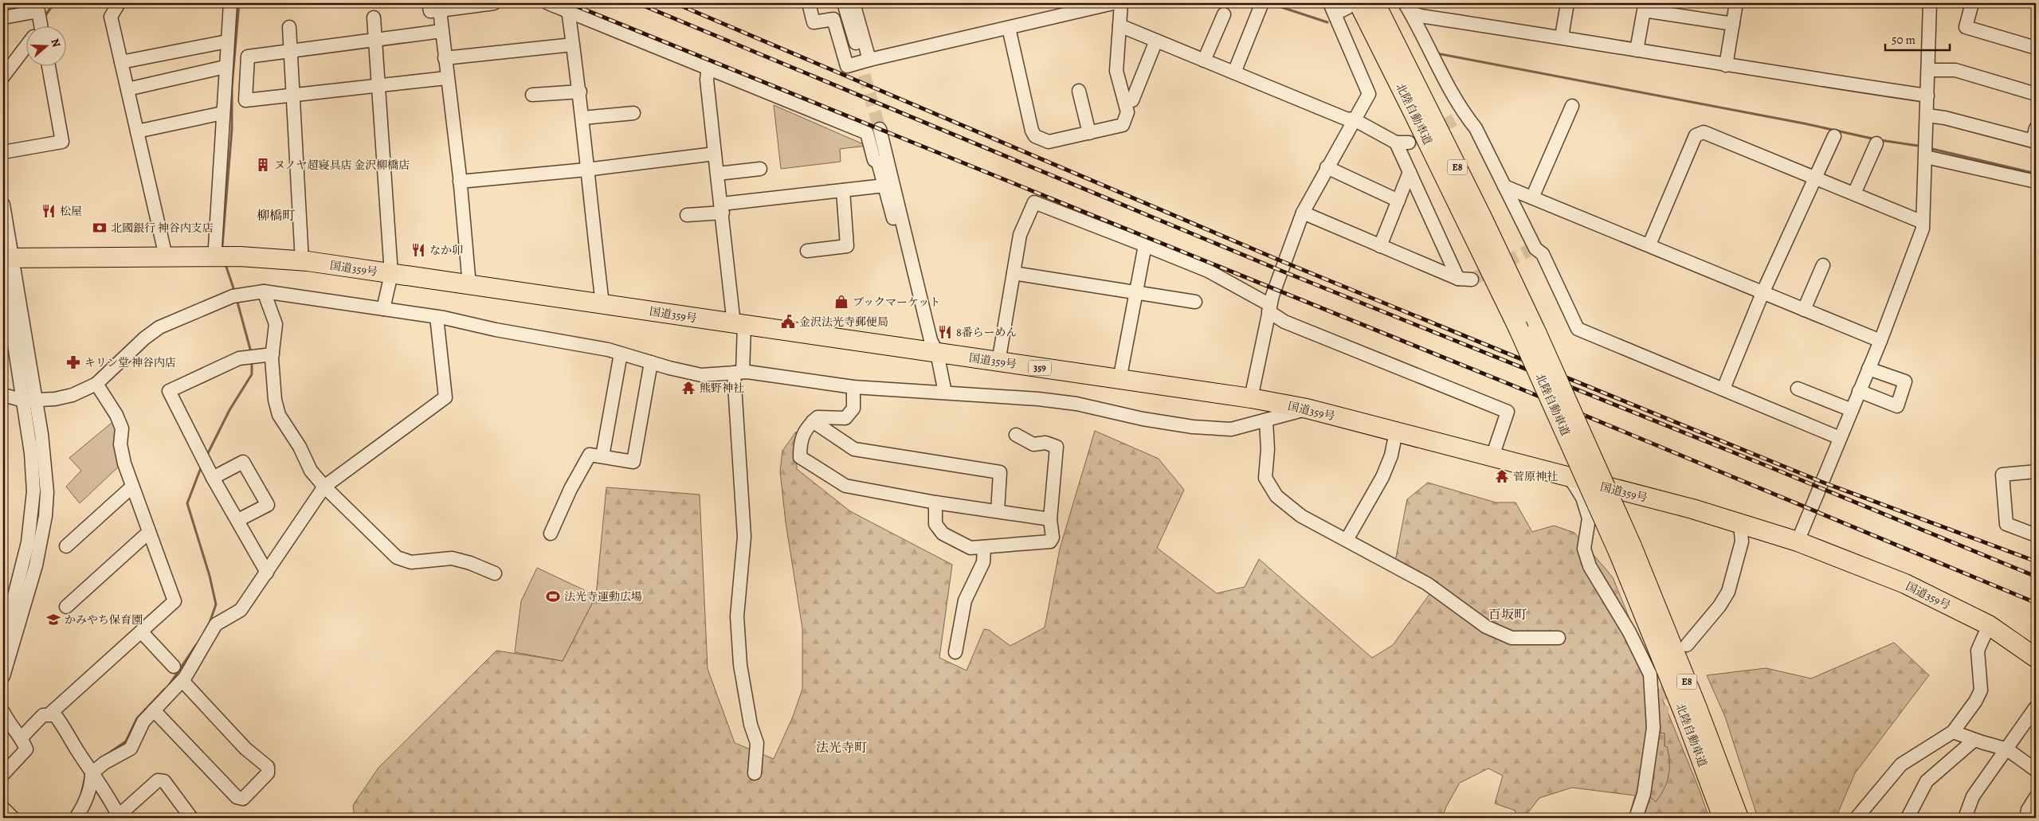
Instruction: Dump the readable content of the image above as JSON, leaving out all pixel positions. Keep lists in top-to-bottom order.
{
  "streets": {
    "highway": [
      "北陸自動車道",
      "E8",
      "国道359号",
      "359"
    ]
  },
  "districts": ["柳橋町", "百坂町", "法光寺町"],
  "places": {
    "building": ["ヌノヤ超寝具店 金沢柳橋店"],
    "restaurant": ["松屋", "なか卯", "8番らーめん"],
    "bank": ["北國銀行 神谷内支店"],
    "shop": ["ブックマーケット"],
    "public building": ["金沢法光寺郵便局"],
    "pharmacy": ["キリン堂 神谷内店"],
    "temple": ["熊野神社", "菅原神社"],
    "sports": ["法光寺運動広場"],
    "school or university": ["かみやち保育園"]
  },
  "scale_bar": "50 m",
  "north": "right"
}
